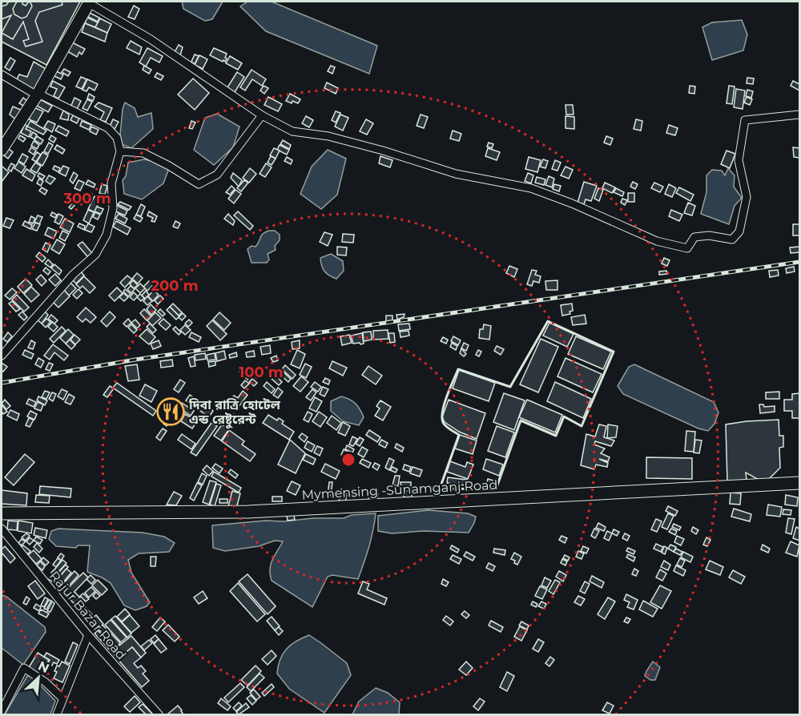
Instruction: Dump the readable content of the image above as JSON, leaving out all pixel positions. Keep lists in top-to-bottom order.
{
  "streets": {
    "main road": ["Mymensing -Sunamganj Road"],
    "street": ["Rajur Bazar Road"]
  },
  "places": {
    "restaurant": ["দিবা রাত্রি হোটেল এন্ড রেষ্টুরেন্ট"]
  },
  "north": "top right",
  "rings": ["300 m", "200 m", "100 m"]
}
